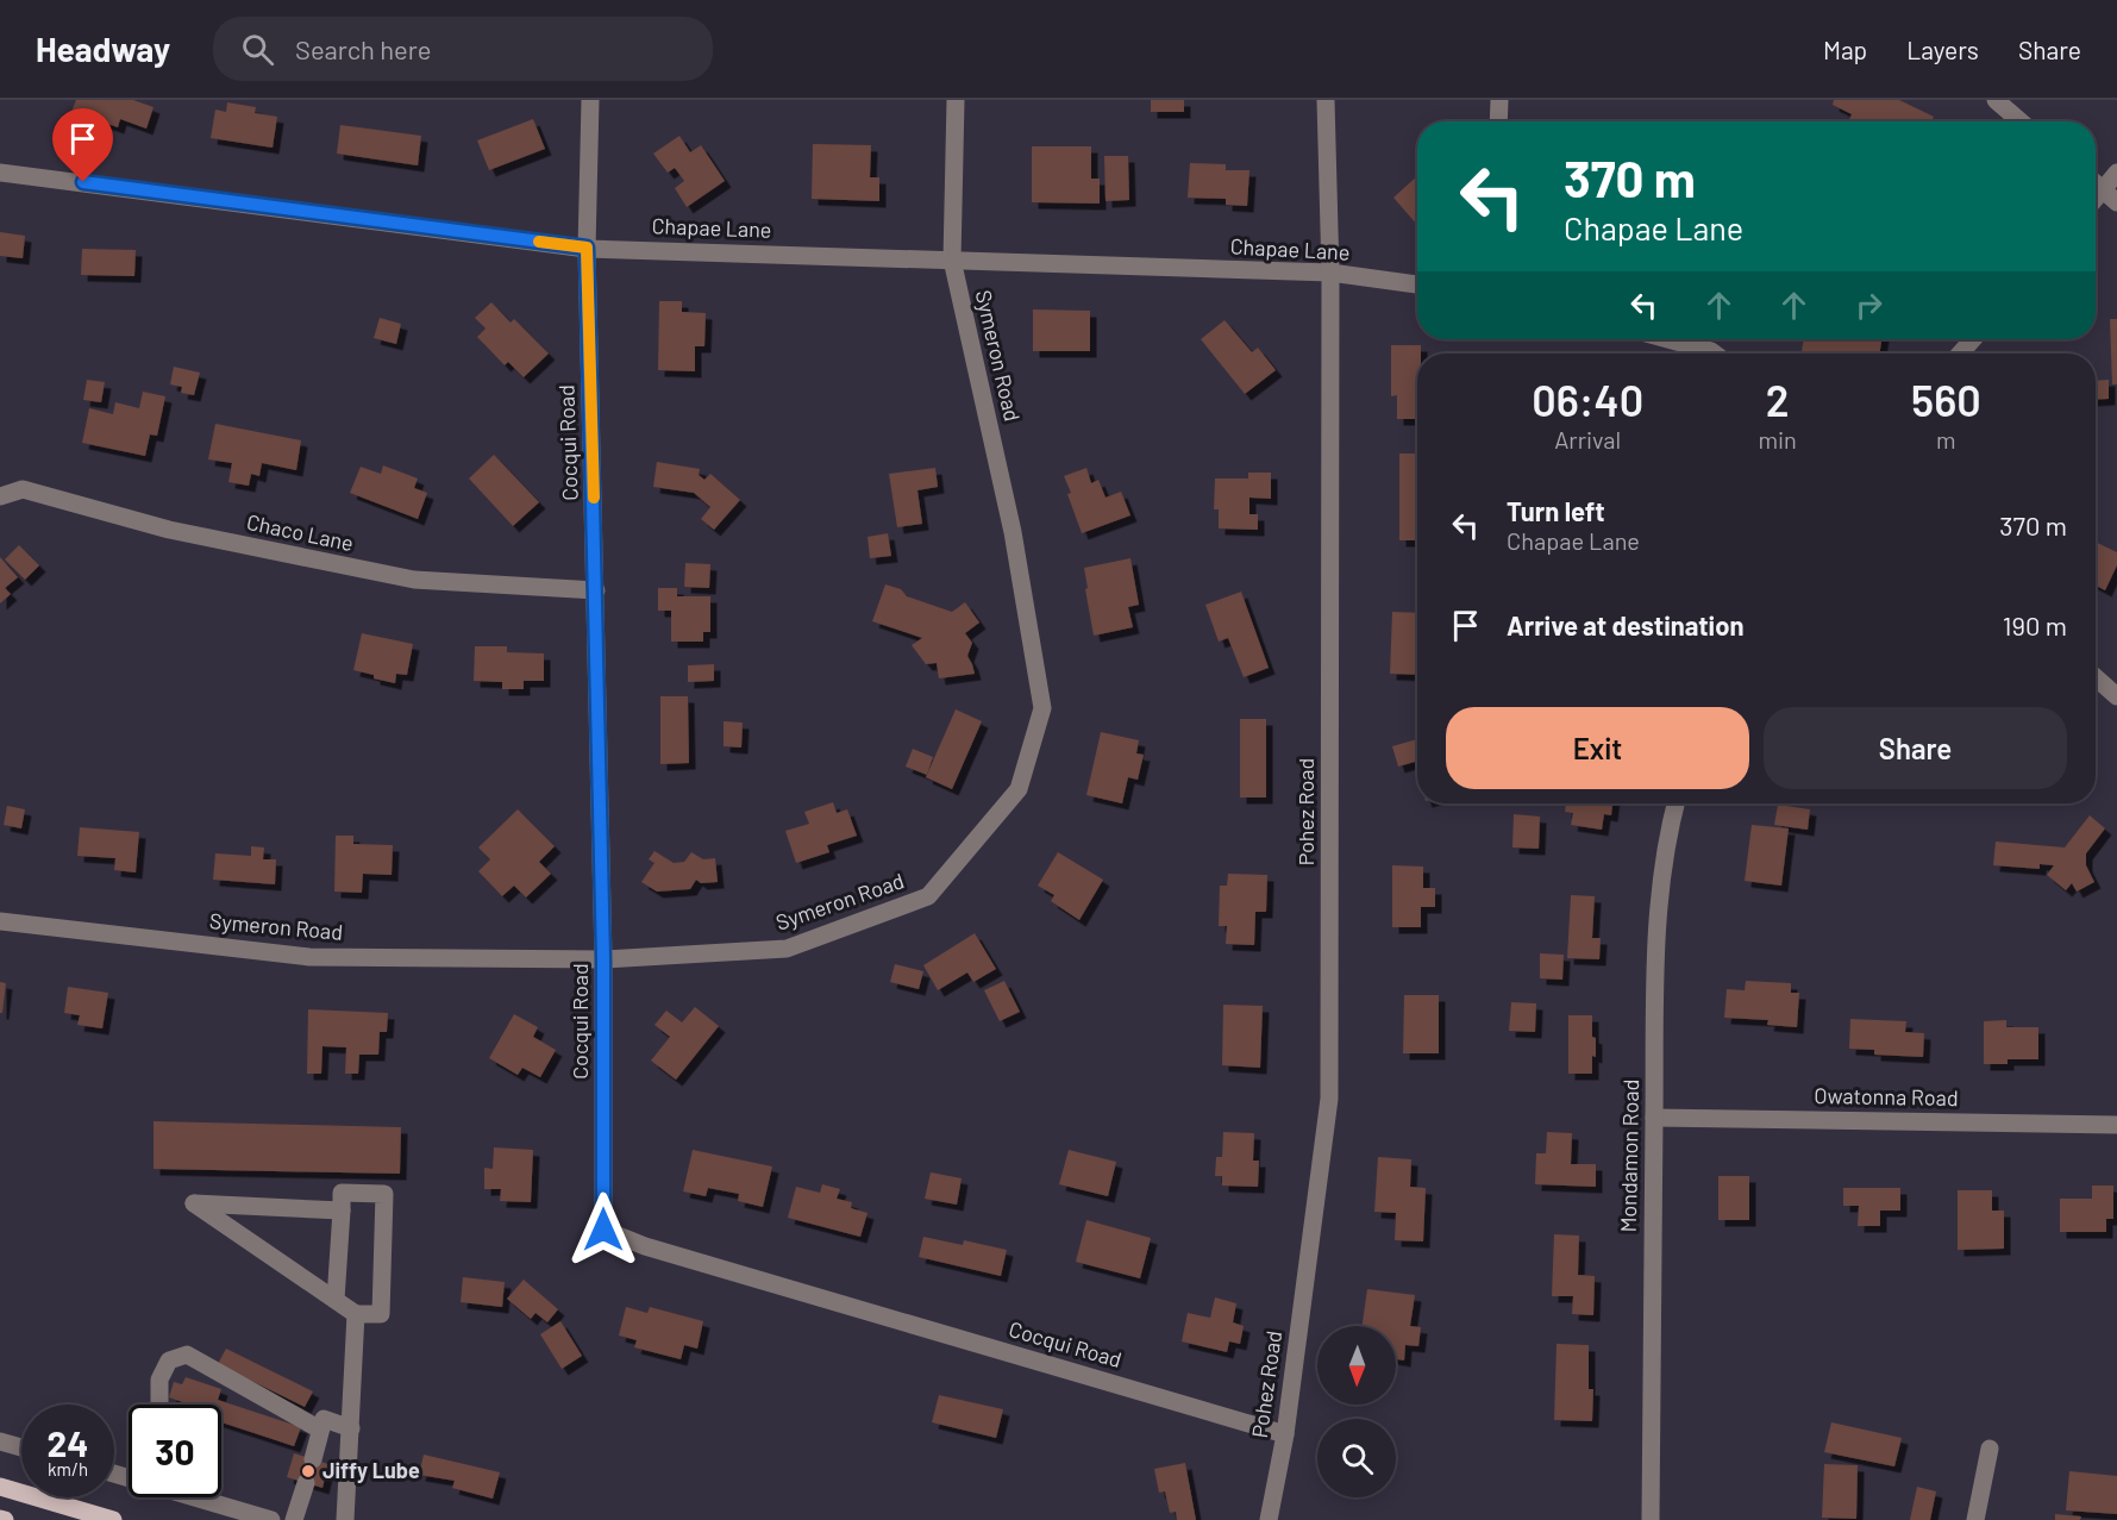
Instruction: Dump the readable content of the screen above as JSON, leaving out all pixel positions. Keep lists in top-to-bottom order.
{
  "streets": {
    "street": [
      "Chapae Lane",
      "Symeron Road",
      "Cocqui Road",
      "Chaco Lane",
      "Pohez Road",
      "Owatonna Road",
      "Mondamon Road"
    ]
  },
  "crossings": [
    ["Chapae Lane", "Symeron Road"],
    ["Chapae Lane", "Cocqui Road"],
    ["Chapae Lane", "Pohez Road"],
    ["Symeron Road", "Cocqui Road"],
    ["Cocqui Road", "Chaco Lane"],
    ["Cocqui Road", "Pohez Road"],
    ["Owatonna Road", "Mondamon Road"]
  ],
  "places": ["Jiffy Lube"],
  "north": "bottom",
  "page": {
    "header": "Headway",
    "search": "Search here",
    "nav": ["Map", "Layers", "Share"],
    "turn": ["370 m", "Chapae Lane"],
    "eta": [
      "06:40",
      "Arrival",
      "2",
      "min",
      "560",
      "m"
    ],
    "list": [
      {
        "name": "Turn left",
        "note": "Chapae Lane",
        "value": "370 m"
      },
      {
        "name": "Arrive at destination",
        "value": "190 m"
      }
    ],
    "buttons": ["Exit", "Share"],
    "speed": "24 km/h",
    "limit": "30"
  }
}
